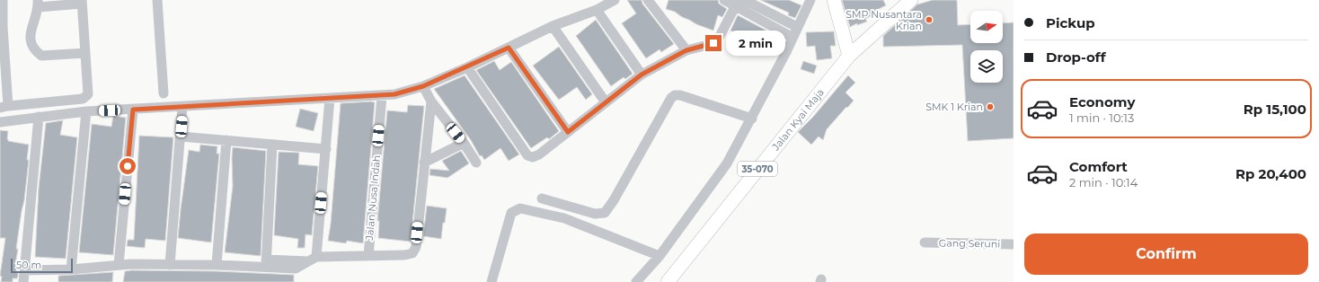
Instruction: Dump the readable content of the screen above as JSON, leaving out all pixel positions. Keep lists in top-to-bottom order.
{
  "streets": {
    "main road": ["Jalan Kyai Maja", "35-070"],
    "street": ["Jalan Nusa Indah", "Gang Seruni"]
  },
  "places": ["SMP Nusantara Krian", "SMK 1 Krian"],
  "scale_bar": "50 m",
  "north": "right",
  "page": {
    "banner": ["Pickup", "Drop-off"],
    "bubble": "2 min",
    "list": [
      {
        "name": "Economy",
        "note": "1 min · 10:13",
        "value": "Rp 15,100"
      },
      {
        "name": "Comfort",
        "note": "2 min · 10:14",
        "value": "Rp 20,400"
      }
    ],
    "buttons": "Confirm",
    "scale": "50 m"
  }
}
